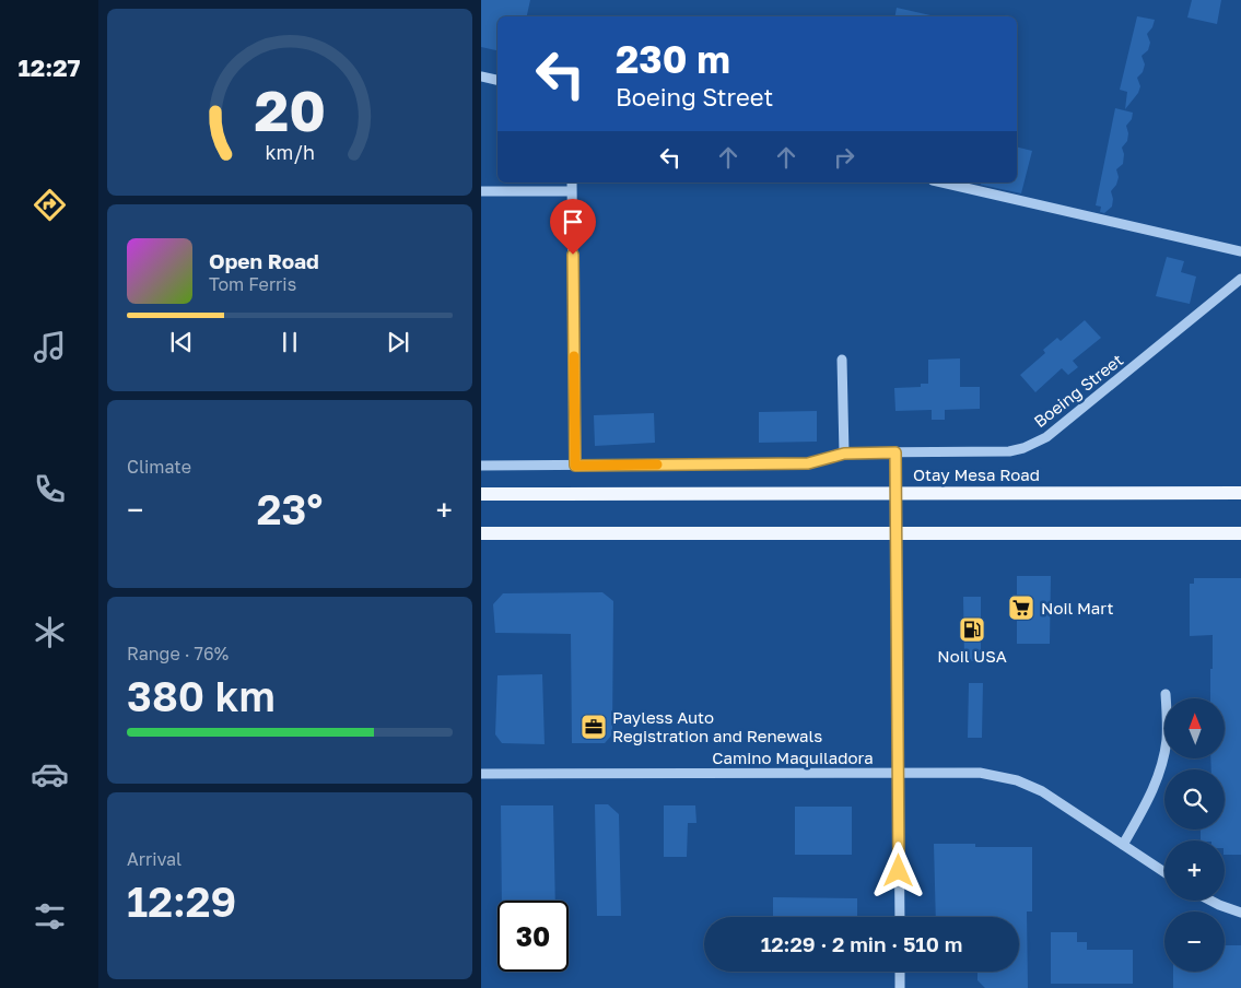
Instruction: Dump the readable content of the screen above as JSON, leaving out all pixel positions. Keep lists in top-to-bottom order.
{
  "streets": {
    "main road": ["Otay Mesa Road"],
    "street": ["Boeing Street", "Camino Maquiladora"]
  },
  "places": {
    "supermarket": ["Noil Mart"],
    "fuel station": ["Noil USA"],
    "office": ["Payless Auto Registration and Renewals"]
  },
  "north": "top",
  "page": {
    "tabs": "12:27",
    "turn": ["230 m", "Boeing Street"],
    "song": ["Open Road", "Tom Ferris"],
    "tile": [
      "Climate",
      ["Range · 76%", "380 km"],
      ["Arrival", "12:29"]
    ],
    "heat": ["−", "23°", "+"],
    "map_buttons": ["+", "−"],
    "limit": "30",
    "trip": "12:29 · 2 min · 510 m",
    "gauge": ["20", "km/h"]
  }
}
